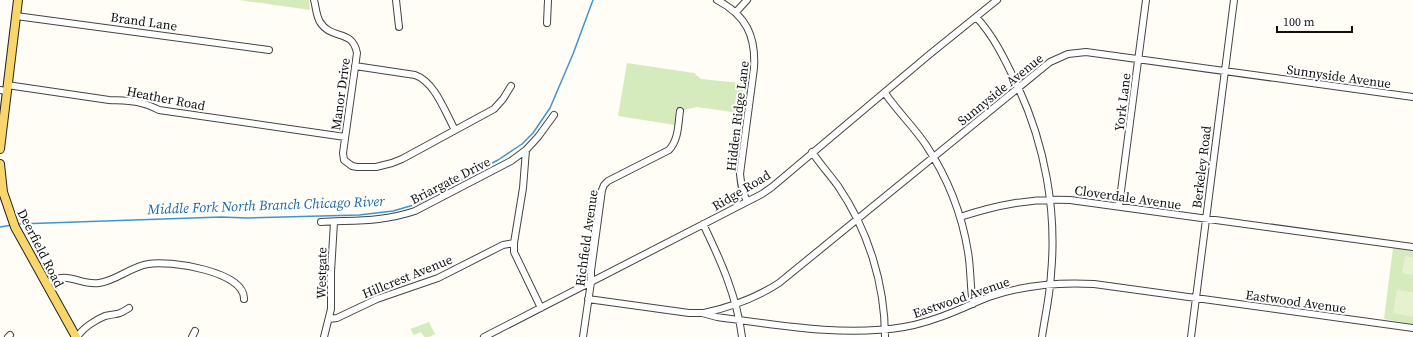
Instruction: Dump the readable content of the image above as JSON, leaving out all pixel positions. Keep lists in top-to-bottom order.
{
  "streets": {
    "main road": ["Deerfield Road"],
    "street": [
      "Brand Lane",
      "Sunnyside Avenue",
      "Manor Drive",
      "Heather Road",
      "York Lane",
      "Hidden Ridge Lane",
      "Berkeley Road",
      "Briargate Drive",
      "Ridge Road",
      "Cloverdale Avenue",
      "Richfield Avenue",
      "Westgate",
      "Hillcrest Avenue",
      "Eastwood Avenue"
    ]
  },
  "crossings": [
    ["Sunnyside Avenue", "York Lane"],
    ["Sunnyside Avenue", "Berkeley Road"],
    ["Sunnyside Avenue", "Eastwood Avenue"],
    ["Manor Drive", "Heather Road"],
    ["York Lane", "Cloverdale Avenue"],
    ["Hidden Ridge Lane", "Ridge Road"],
    ["Berkeley Road", "Cloverdale Avenue"],
    ["Berkeley Road", "Eastwood Avenue"],
    ["Briargate Drive", "Westgate"],
    ["Ridge Road", "Richfield Avenue"],
    ["Richfield Avenue", "Eastwood Avenue"],
    ["Westgate", "Hillcrest Avenue"]
  ],
  "water": ["Middle Fork North Branch Chicago River"],
  "scale_bar": "100 m"
}
